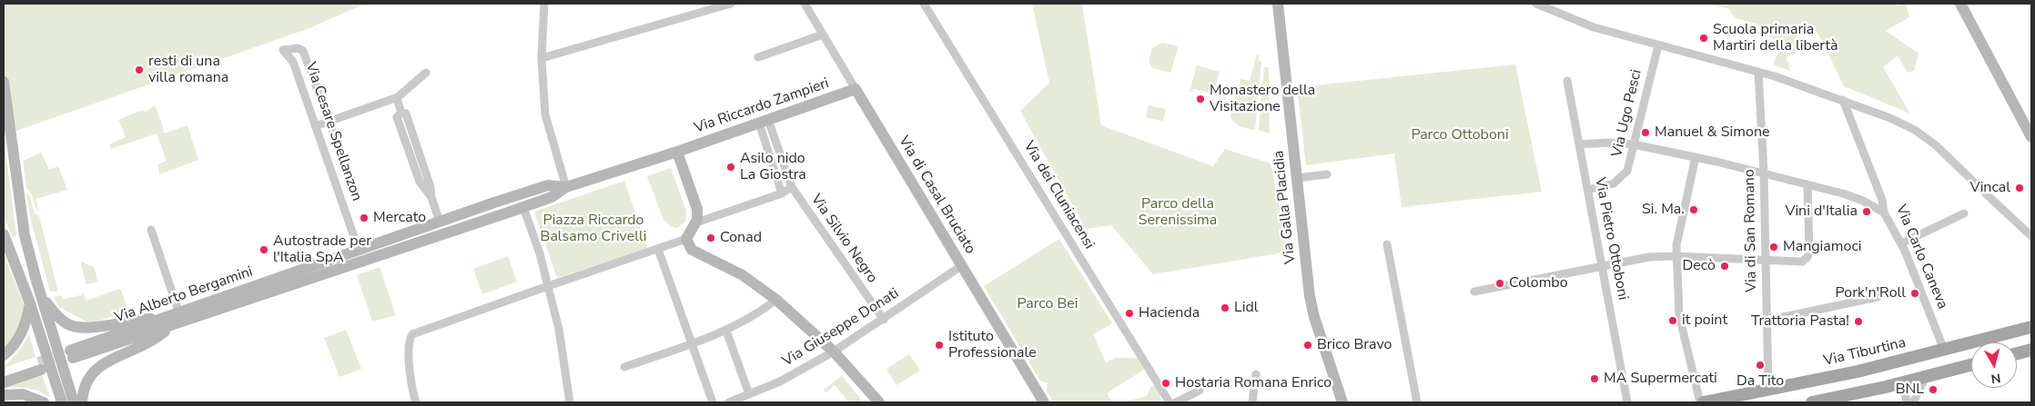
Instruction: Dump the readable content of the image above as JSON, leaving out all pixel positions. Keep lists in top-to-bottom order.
{
  "streets": {
    "main road": ["Via Tiburtina"],
    "street": [
      "Via Riccardo Zampieri",
      "Via Ugo Pesci",
      "Via Cesare Spellanzon",
      "Via di Casal Bruciato",
      "Via dei Cluniacensi",
      "Via Galla Placidia",
      "Via di San Romano",
      "Via Silvio Negro",
      "Via Pietro Ottoboni",
      "Via Carlo Caneva",
      "Via Alberto Bergamini",
      "Via Giuseppe Donati"
    ]
  },
  "crossings": [
    ["Via Riccardo Zampieri", "Via di Casal Bruciato"],
    ["Via Riccardo Zampieri", "Via Silvio Negro"],
    ["Via Ugo Pesci", "Via Pietro Ottoboni"],
    ["Via Cesare Spellanzon", "Via Alberto Bergamini"],
    ["Via di Casal Bruciato", "Via Giuseppe Donati"],
    ["Via di San Romano", "Via Tiburtina"],
    ["Via Silvio Negro", "Via Giuseppe Donati"],
    ["Via Carlo Caneva", "Via Tiburtina"]
  ],
  "parks": [
    "Parco Ottoboni",
    "Parco della Serenissima",
    "Piazza Riccardo Balsamo Crivelli",
    "Parco Bei"
  ],
  "places": [
    "Scuola primaria Martiri della libertà",
    "resti di una villa romana",
    "Monastero della Visitazione",
    "Manuel & Simone",
    "Asilo nido La Giostra",
    "Vincal",
    "Si. Ma.",
    "Vini d'Italia",
    "Mercato",
    "Conad",
    "Mangiamoci",
    "Autostrade per l'Italia SpA",
    "Decò",
    "Colombo",
    "Pork'n'Roll",
    "Lidl",
    "Hacienda",
    "it point",
    "Trattoria Pasta!",
    "Istituto Professionale",
    "Brico Bravo",
    "Da Tito",
    "MA Supermercati",
    "Hostaria Romana Enrico",
    "BNL"
  ],
  "north": "bottom"
}
